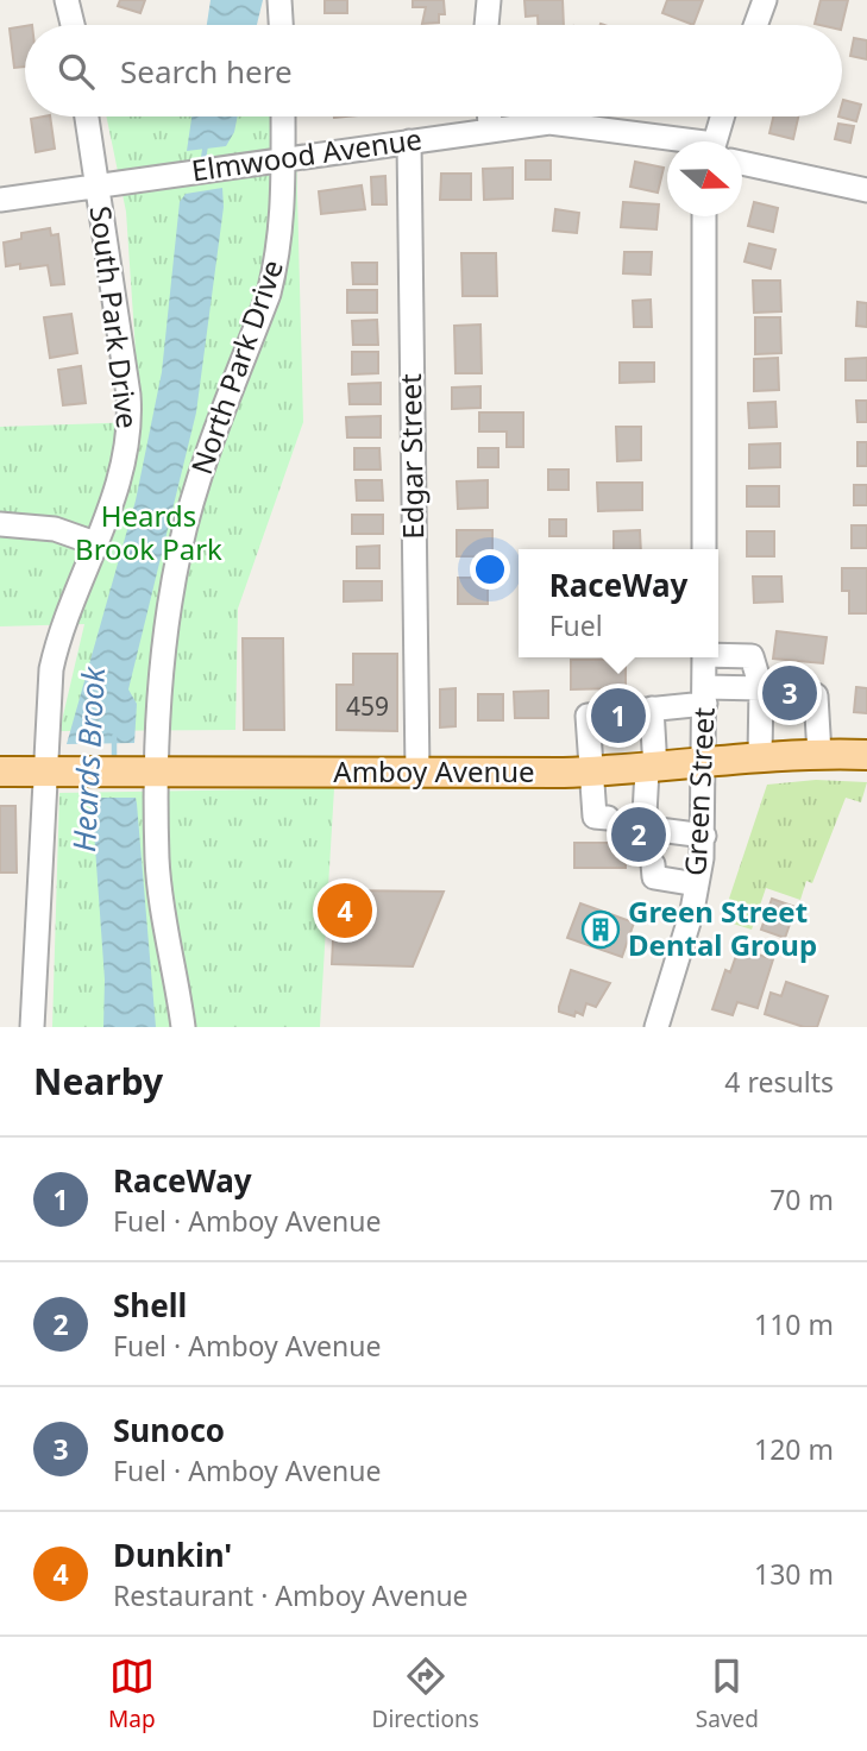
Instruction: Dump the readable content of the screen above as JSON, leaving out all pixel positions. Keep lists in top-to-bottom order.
{
  "streets": {
    "main road": ["Amboy Avenue"],
    "street": [
      "Elmwood Avenue",
      "South Park Drive",
      "North Park Drive",
      "Edgar Street",
      "Green Street"
    ]
  },
  "crossings": [
    ["Elmwood Avenue", "South Park Drive"],
    ["Elmwood Avenue", "North Park Drive"],
    ["Elmwood Avenue", "Edgar Street"],
    ["South Park Drive", "Amboy Avenue"],
    ["North Park Drive", "Amboy Avenue"],
    ["Edgar Street", "Amboy Avenue"],
    ["Amboy Avenue", "Green Street"]
  ],
  "water": ["Heards Brook"],
  "parks": ["Heards Brook Park"],
  "places": {
    "building": ["Green Street Dental Group"]
  },
  "house_numbers": ["459"],
  "north": "right",
  "page": {
    "search": "Search here",
    "popup": ["RaceWay", "Fuel"],
    "pins": [
      "3",
      "1",
      "2",
      "4"
    ],
    "heading": ["Nearby", "4 results"],
    "list": [
      {
        "mark": "1",
        "name": "RaceWay",
        "note": "Fuel · Amboy Avenue",
        "value": "70 m"
      },
      {
        "mark": "2",
        "name": "Shell",
        "note": "Fuel · Amboy Avenue",
        "value": "110 m"
      },
      {
        "mark": "3",
        "name": "Sunoco",
        "note": "Fuel · Amboy Avenue",
        "value": "120 m"
      },
      {
        "mark": "4",
        "name": "Dunkin'",
        "note": "Restaurant · Amboy Avenue",
        "value": "130 m"
      }
    ],
    "nav": ["Map", "Directions", "Saved"]
  }
}
